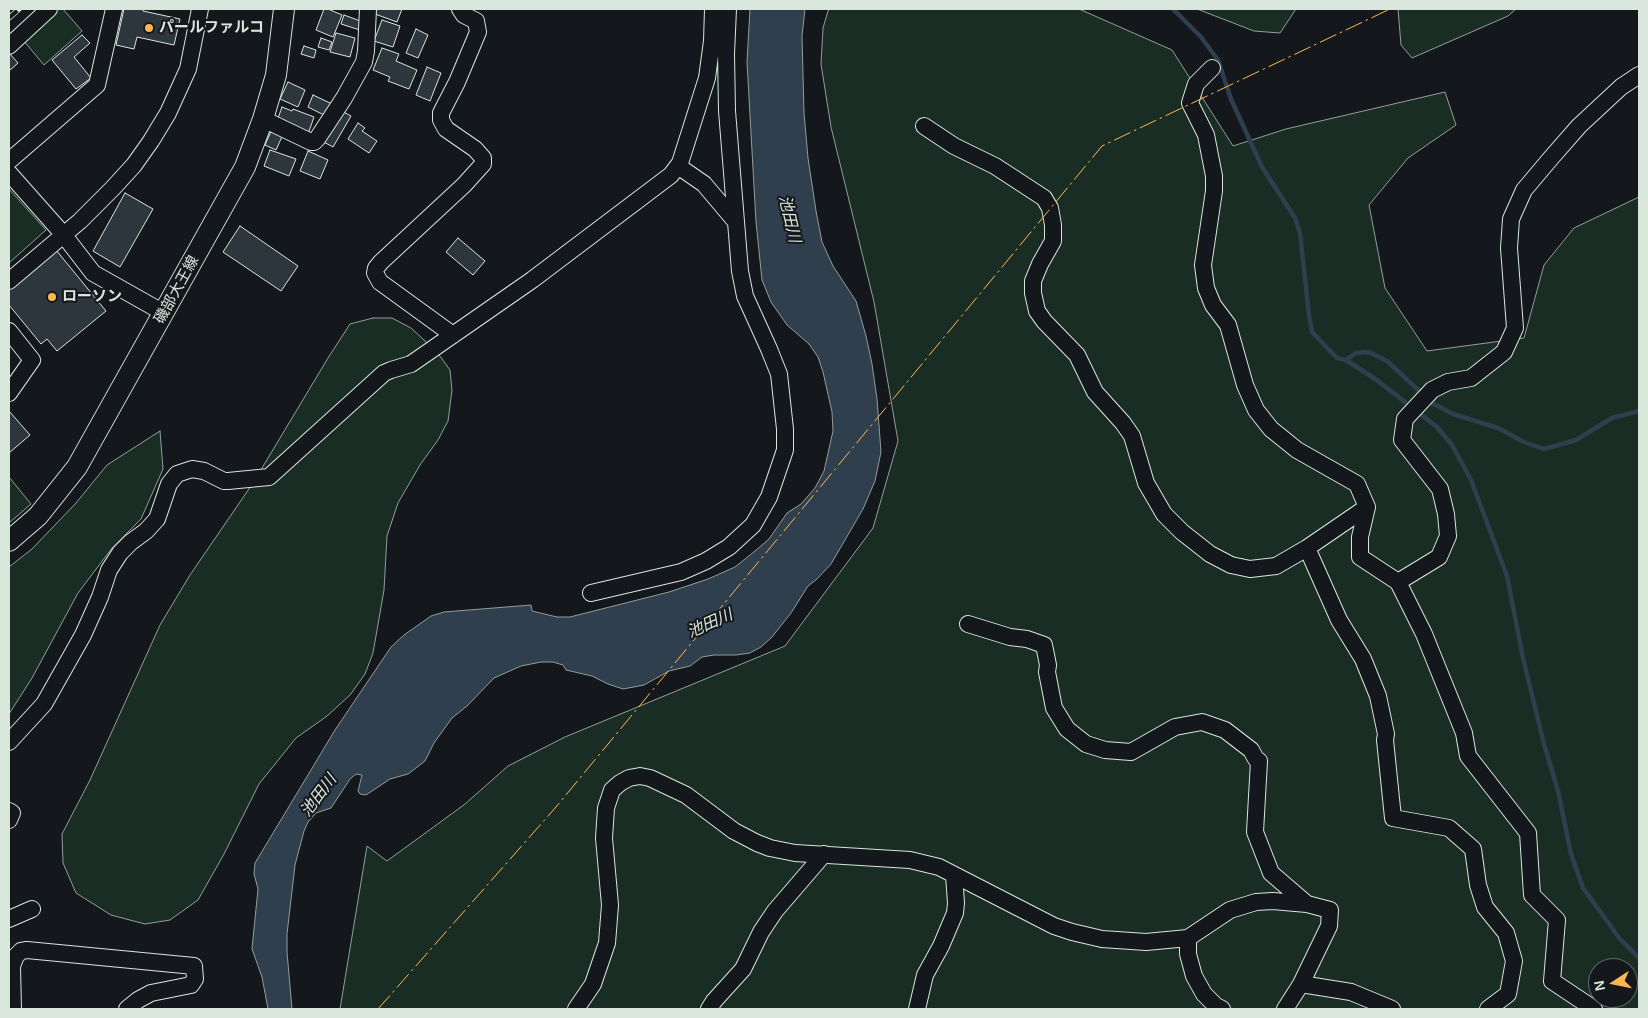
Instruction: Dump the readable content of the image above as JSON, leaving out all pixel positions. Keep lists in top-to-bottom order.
{
  "streets": {
    "main road": ["磯部大王線"]
  },
  "water": ["池田川"],
  "places": ["パールファルコ", "ローソン"],
  "north": "left"
}
